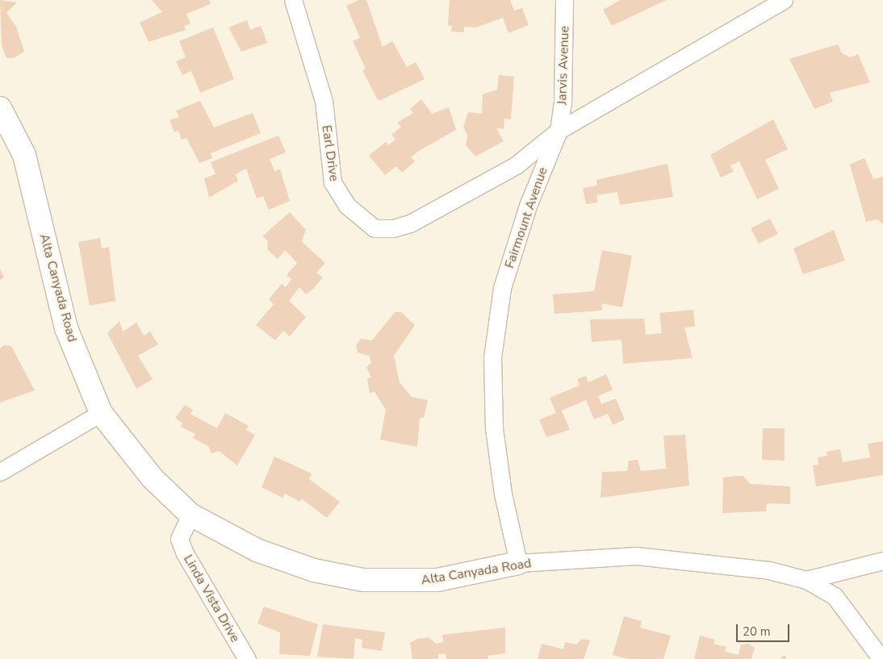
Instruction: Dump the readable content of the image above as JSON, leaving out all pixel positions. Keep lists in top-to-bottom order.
{
  "streets": {
    "street": [
      "Jarvis Avenue",
      "Earl Drive",
      "Fairmount Avenue",
      "Alta Canyada Road",
      "Linda Vista Drive"
    ]
  },
  "crossings": [
    ["Jarvis Avenue", "Earl Drive"],
    ["Jarvis Avenue", "Fairmount Avenue"],
    ["Earl Drive", "Fairmount Avenue"],
    ["Fairmount Avenue", "Alta Canyada Road"],
    ["Alta Canyada Road", "Linda Vista Drive"]
  ],
  "scale_bar": "20 m"
}
